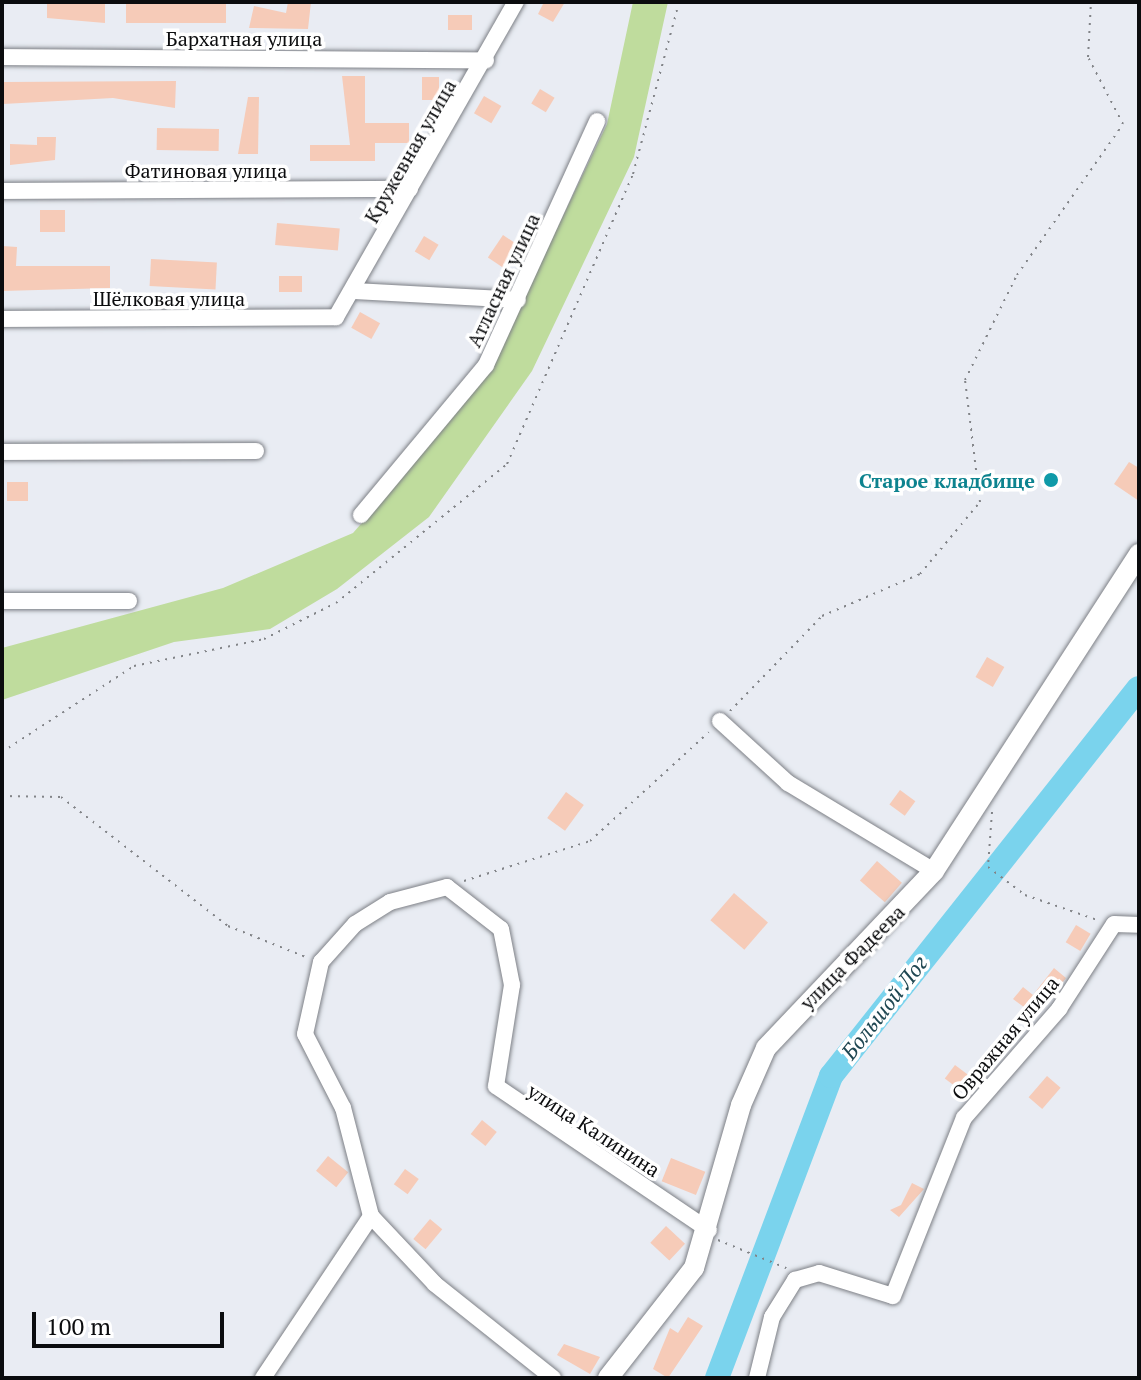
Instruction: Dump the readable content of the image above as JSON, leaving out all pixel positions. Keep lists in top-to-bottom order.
{
  "streets": {
    "street": [
      "Бархатная улица",
      "Кружевная улица",
      "Фатиновая улица",
      "Атласная улица",
      "Шёлковая улица",
      "улица Фадеева",
      "Овражная улица",
      "улица Калинина"
    ]
  },
  "crossings": [
    ["Бархатная улица", "Кружевная улица"],
    ["Кружевная улица", "Фатиновая улица"],
    ["Кружевная улица", "Шёлковая улица"],
    ["улица Фадеева", "улица Калинина"]
  ],
  "water": ["Большой Лог"],
  "places": ["Старое кладбище"],
  "scale_bar": "100 m"
}
